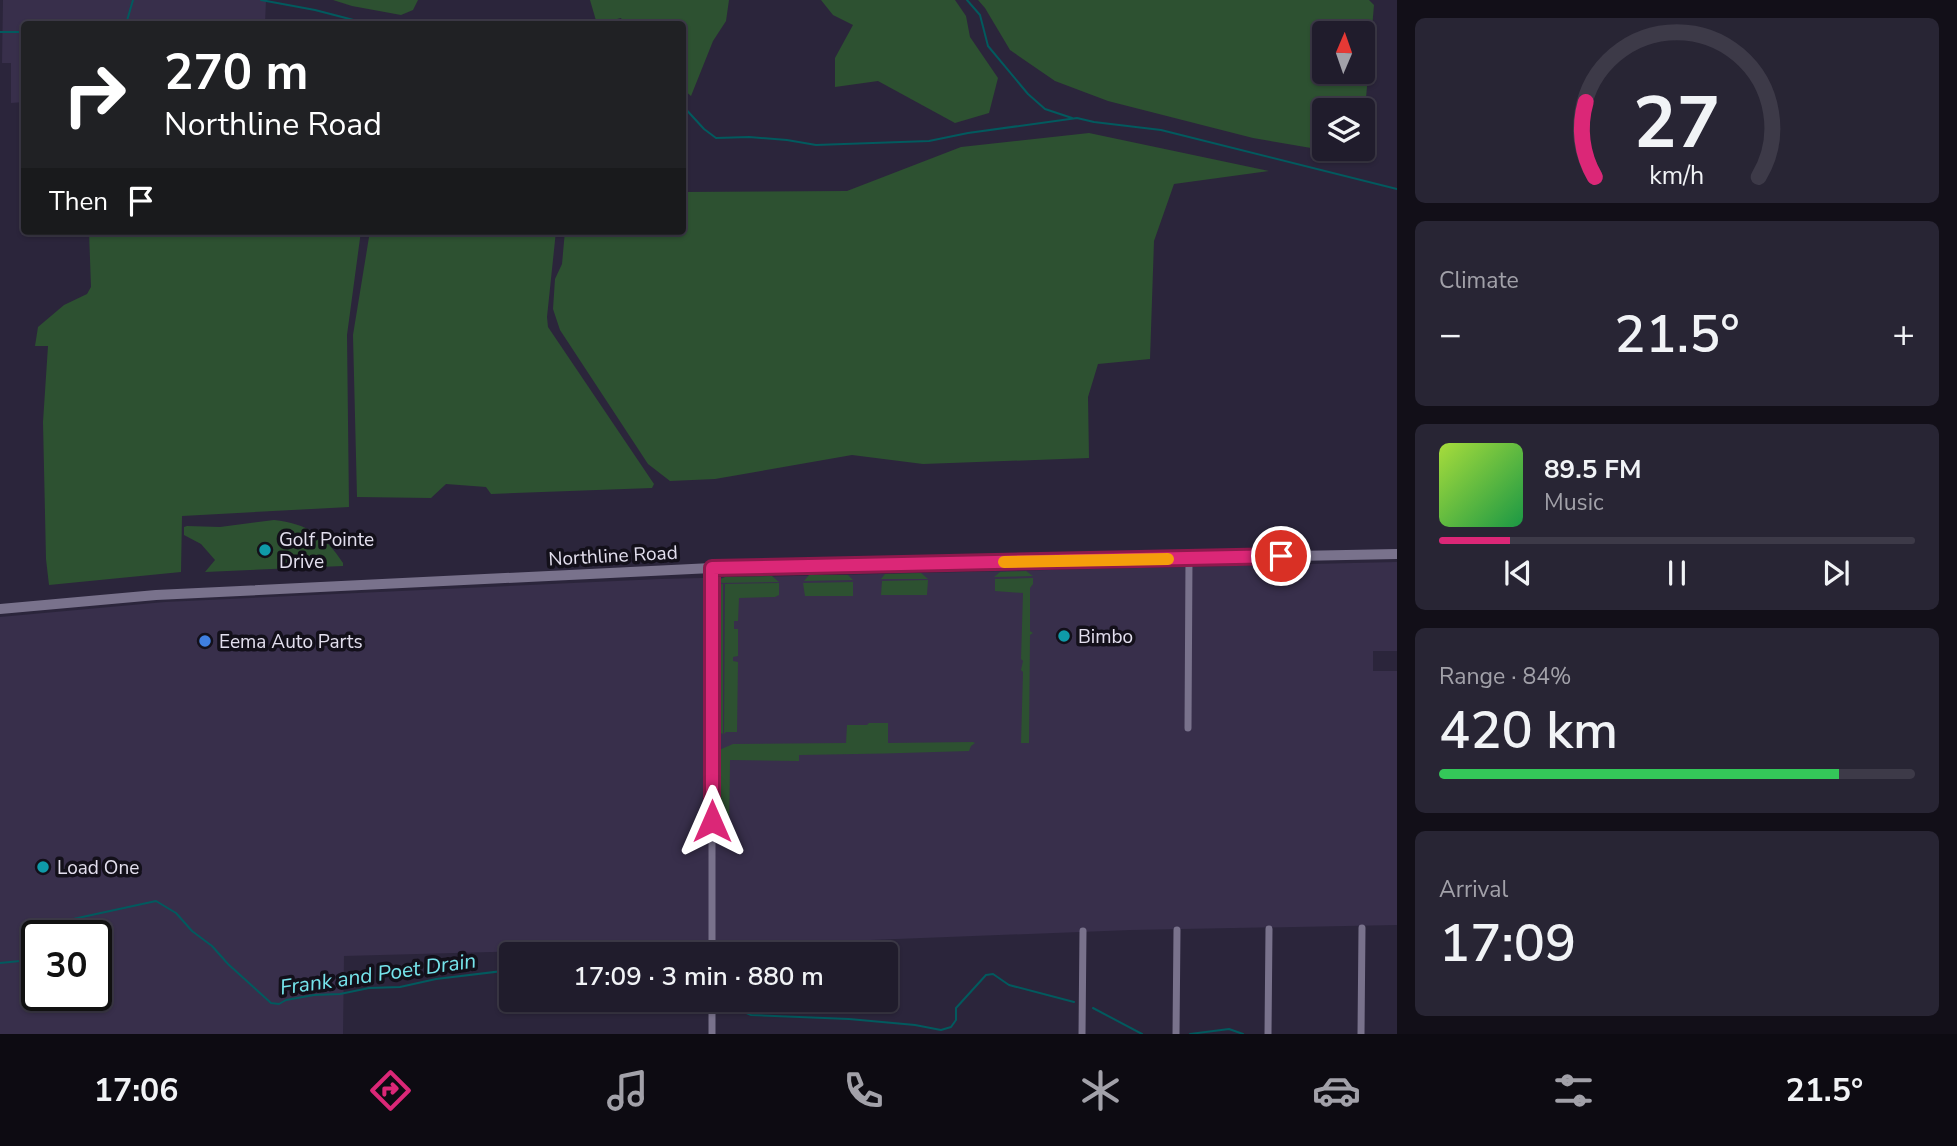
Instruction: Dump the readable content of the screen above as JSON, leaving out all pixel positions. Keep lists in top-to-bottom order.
{
  "streets": {
    "main road": ["Northline Road"]
  },
  "water": ["Frank and Poet Drain"],
  "places": [
    "Golf Pointe Drive",
    "Bimbo",
    "Eema Auto Parts",
    "Load One"
  ],
  "north": "top",
  "page": {
    "turn": ["270 m", "Northline Road"],
    "then": "Then",
    "tile": [
      "Climate",
      ["Range · 84%", "420 km"],
      ["Arrival", "17:09"]
    ],
    "heat": ["−", "21.5°", "+"],
    "song": ["89.5 FM", "Music"],
    "limit": "30",
    "trip": "17:09 · 3 min · 880 m",
    "tabs": ["17:06", "21.5°"],
    "gauge": ["27", "km/h"]
  }
}
